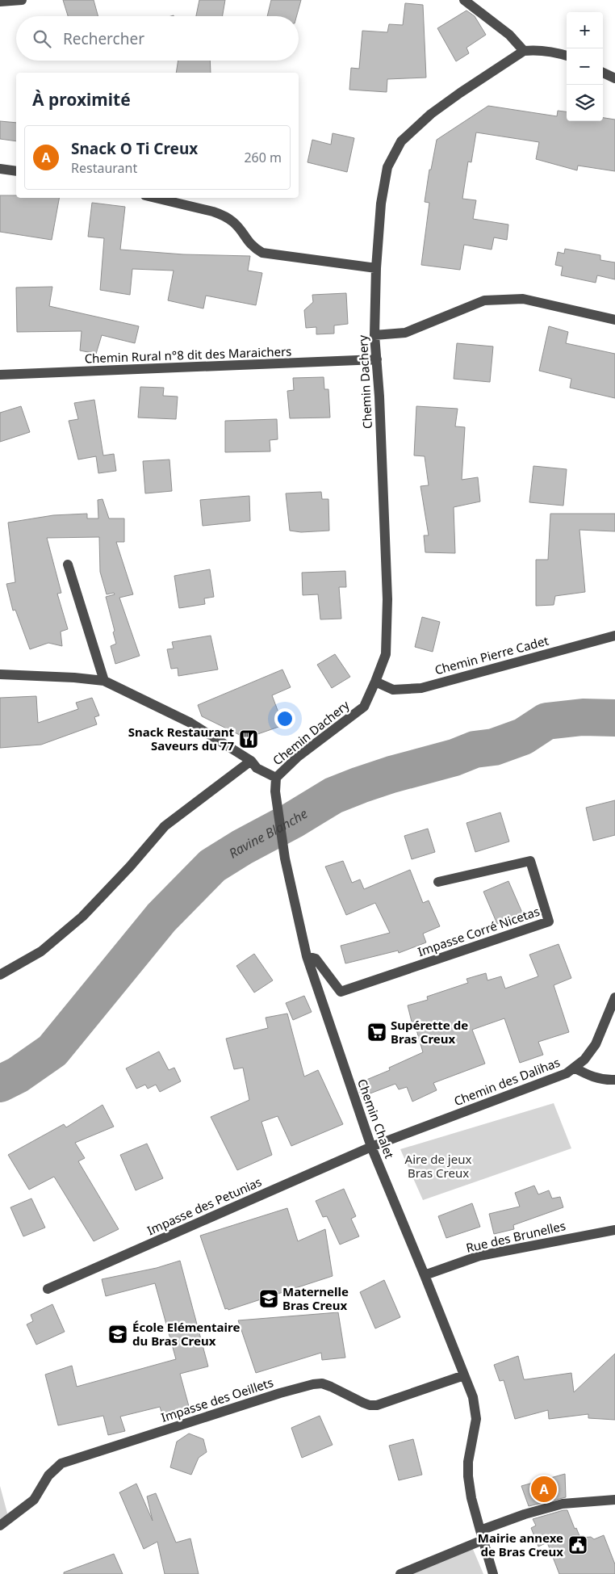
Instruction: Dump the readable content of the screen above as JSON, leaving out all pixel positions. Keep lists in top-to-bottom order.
{
  "streets": {
    "street": [
      "Chemin Rural n°8 dit des Maraichers",
      "Chemin Dachery",
      "Chemin Pierre Cadet",
      "Impasse Corré Nicetas",
      "Chemin des Dalihas",
      "Chemin Chalet",
      "Impasse des Petunias",
      "Rue des Brunelles",
      "Impasse des Oeillets"
    ]
  },
  "crossings": [
    ["Chemin Rural n°8 dit des Maraichers", "Chemin Dachery"],
    ["Chemin Dachery", "Chemin Pierre Cadet"],
    ["Chemin Dachery", "Chemin Chalet"],
    ["Impasse Corré Nicetas", "Chemin Chalet"],
    ["Chemin des Dalihas", "Chemin Chalet"],
    ["Chemin des Dalihas", "Impasse des Petunias"],
    ["Chemin Chalet", "Impasse des Petunias"],
    ["Chemin Chalet", "Rue des Brunelles"],
    ["Chemin Chalet", "Impasse des Oeillets"]
  ],
  "water": ["Ravine Blanche"],
  "parks": ["Aire de jeux Bras Creux"],
  "places": {
    "restaurant": ["Snack Restaurant Saveurs du 77"],
    "supermarket": ["Supérette de Bras Creux"],
    "school or university": ["Maternelle Bras Creux", "École Elémentaire du Bras Creux"],
    "public building": ["Mairie annexe de Bras Creux"]
  },
  "page": {
    "map_buttons": ["+", "−"],
    "search": "Rechercher",
    "heading": "À proximité",
    "list": [
      {
        "mark": "A",
        "name": "Snack O Ti Creux",
        "note": "Restaurant",
        "value": "260 m"
      }
    ],
    "pins": "A"
  }
}
